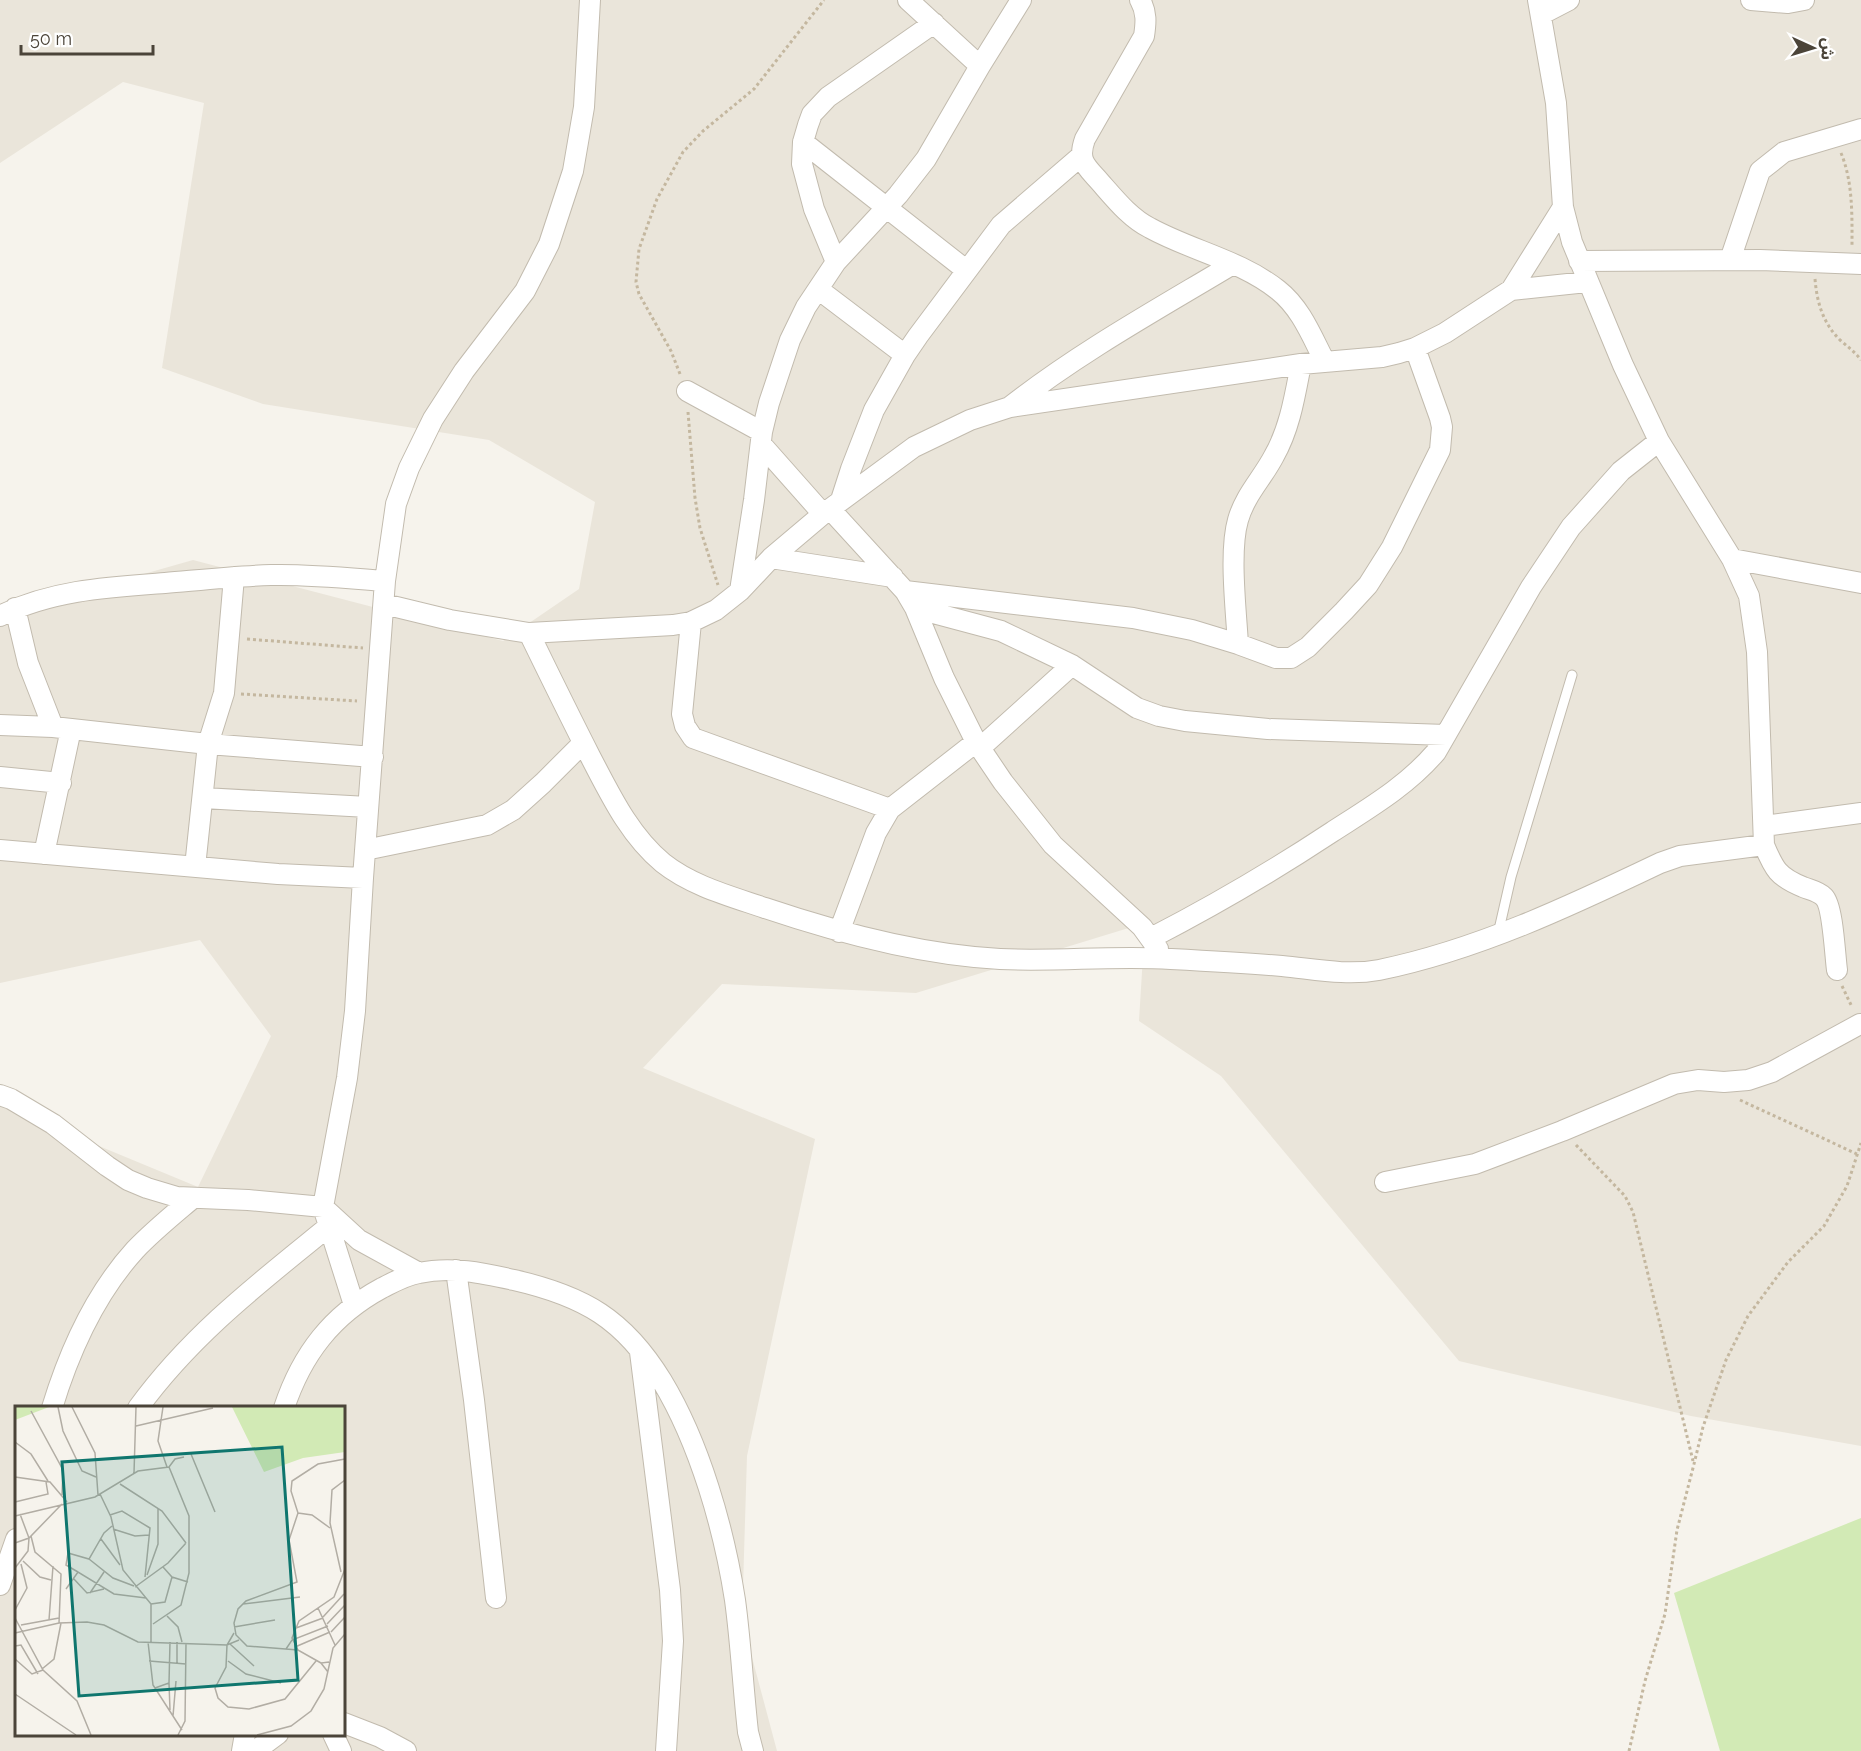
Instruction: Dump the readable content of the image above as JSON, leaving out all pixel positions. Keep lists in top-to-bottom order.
{
  "scale_bar": "50 m",
  "north": "right"
}
